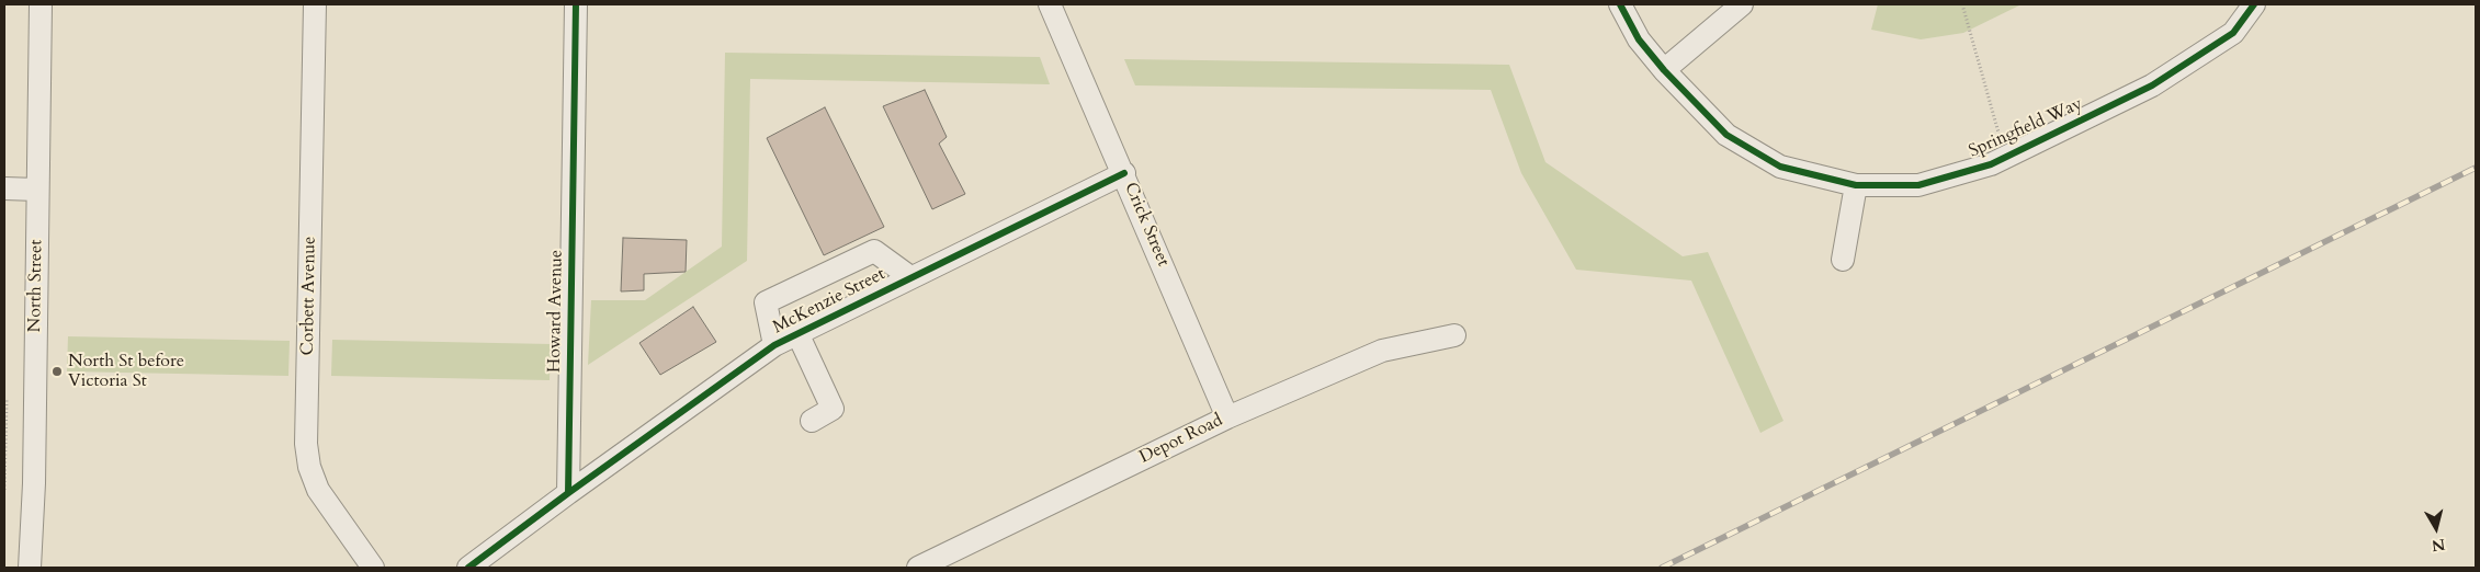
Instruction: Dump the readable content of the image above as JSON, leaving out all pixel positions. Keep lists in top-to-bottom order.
{
  "streets": {
    "street": [
      "Springfield Way",
      "Crick Street",
      "North Street",
      "Corbett Avenue",
      "McKenzie Street",
      "Howard Avenue",
      "Depot Road"
    ]
  },
  "crossings": [
    ["Crick Street", "McKenzie Street"],
    ["Crick Street", "Depot Road"],
    ["McKenzie Street", "Howard Avenue"]
  ],
  "places": ["North St before Victoria St"],
  "north": "bottom"
}
